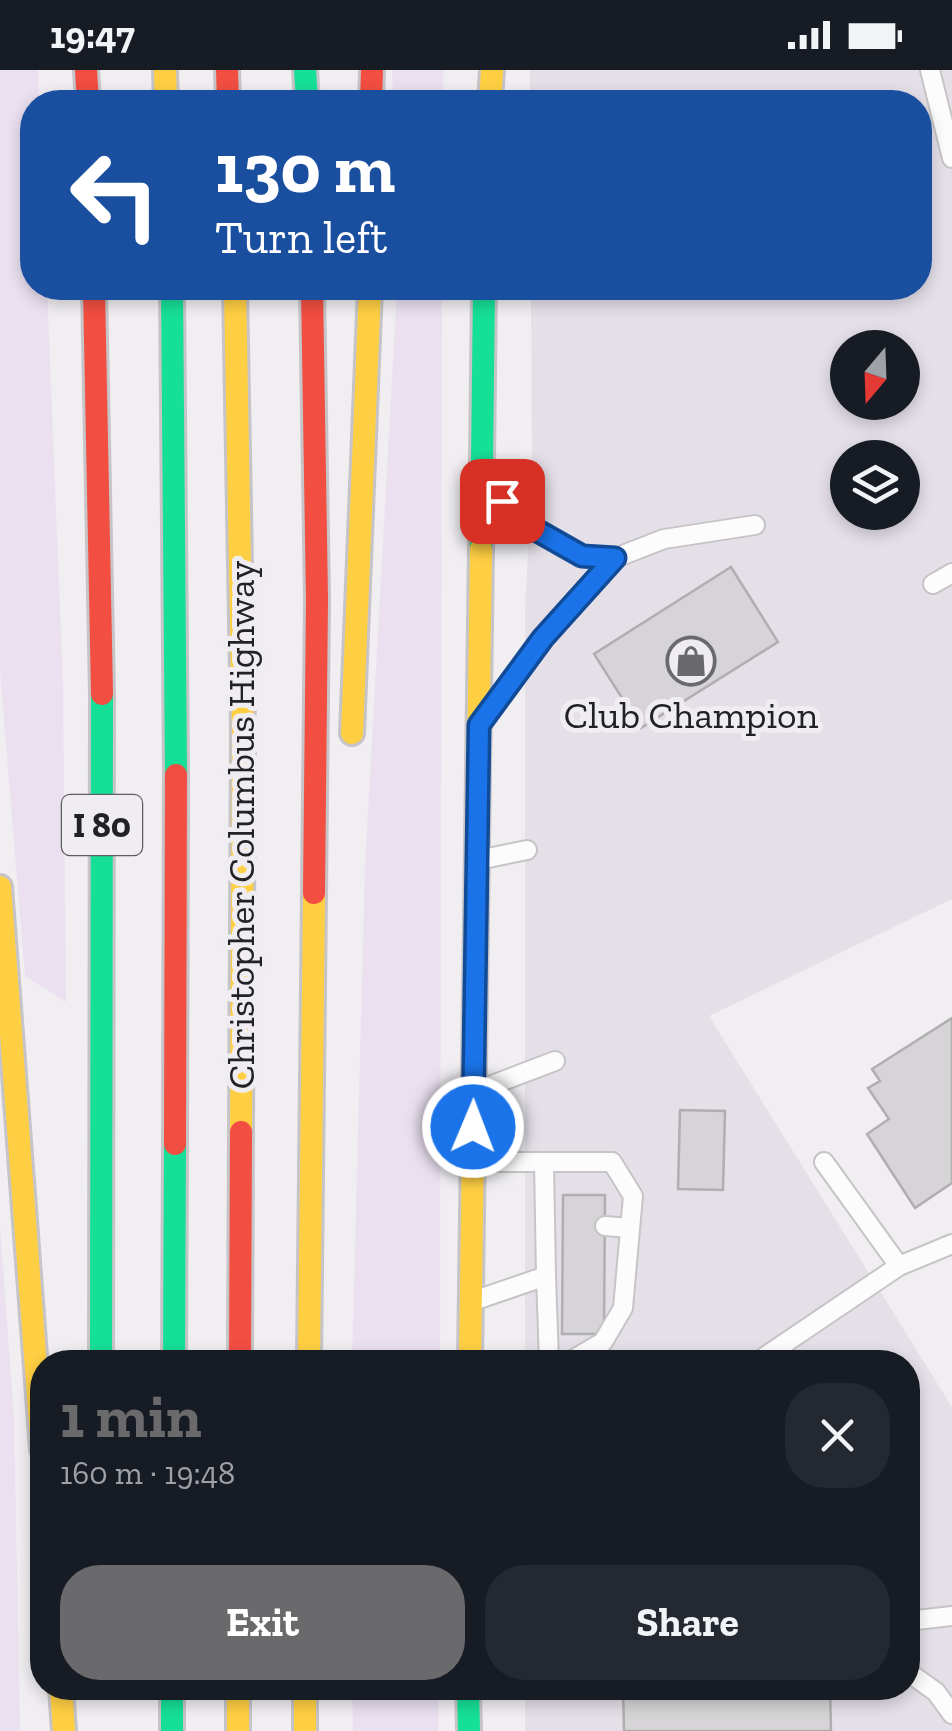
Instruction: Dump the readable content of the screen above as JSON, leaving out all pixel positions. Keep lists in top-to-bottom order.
{
  "streets": {
    "highway": ["I 80", "Christopher Columbus Highway"]
  },
  "places": {
    "shop": ["Club Champion"]
  },
  "north": "bottom",
  "page": {
    "status": "19:47",
    "turn": ["130 m", "Turn left"],
    "heading": ["1 min", "160 m · 19:48"],
    "buttons": ["Exit", "Share"]
  }
}
